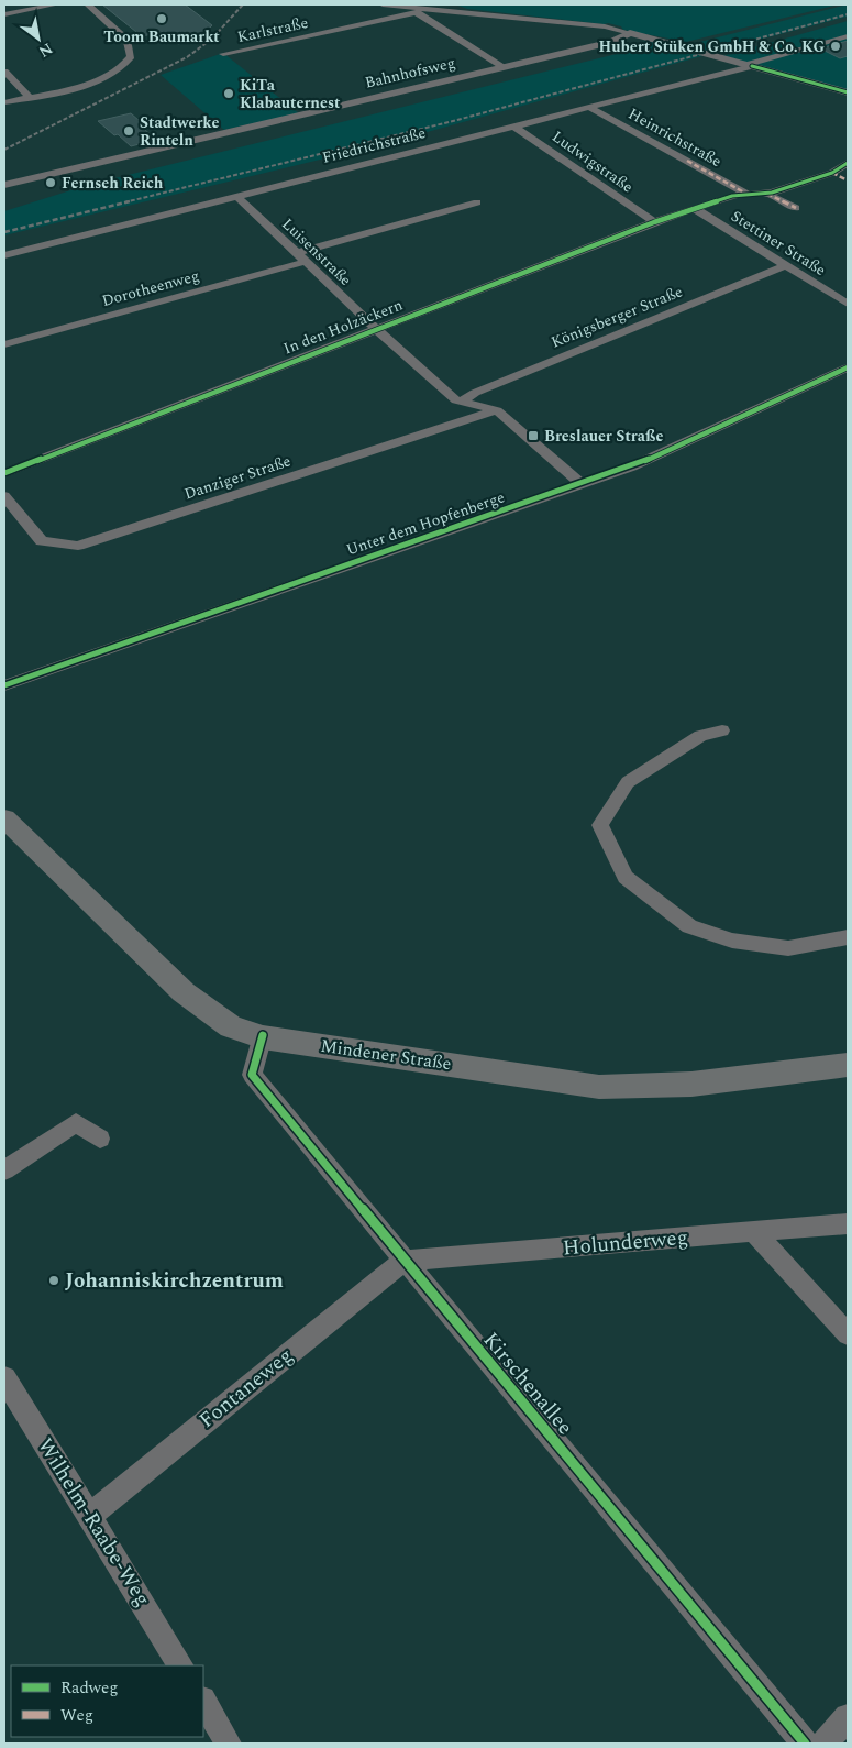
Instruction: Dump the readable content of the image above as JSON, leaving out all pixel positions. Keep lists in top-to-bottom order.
{
  "streets": {
    "main road": ["Mindener Straße"],
    "street": [
      "Karlstraße",
      "Bahnhofsweg",
      "Heinrichstraße",
      "Friedrichstraße",
      "Ludwigstraße",
      "Stettiner Straße",
      "Luisenstraße",
      "Dorotheenweg",
      "Königsberger Straße",
      "In den Holzäckern",
      "Danziger Straße",
      "Unter dem Hopfenberge",
      "Holunderweg",
      "Kirschenallee",
      "Fontaneweg",
      "Wilhelm-Raabe-Weg"
    ]
  },
  "crossings": [
    ["Heinrichstraße", "Friedrichstraße"],
    ["Heinrichstraße", "In den Holzäckern"],
    ["Friedrichstraße", "Ludwigstraße"],
    ["Friedrichstraße", "Luisenstraße"],
    ["Ludwigstraße", "In den Holzäckern"],
    ["Stettiner Straße", "Königsberger Straße"],
    ["Stettiner Straße", "In den Holzäckern"],
    ["Luisenstraße", "Dorotheenweg"],
    ["Luisenstraße", "In den Holzäckern"],
    ["Mindener Straße", "Kirschenallee"],
    ["Holunderweg", "Kirschenallee"],
    ["Holunderweg", "Fontaneweg"],
    ["Kirschenallee", "Fontaneweg"],
    ["Fontaneweg", "Wilhelm-Raabe-Weg"]
  ],
  "places": {
    "other": [
      "Toom Baumarkt",
      "Hubert Stüken GmbH & Co. KG",
      "KiTa Klabauternest",
      "Stadtwerke Rinteln",
      "Fernseh Reich",
      "Johanniskirchzentrum"
    ],
    "transit": ["Breslauer Straße"]
  },
  "legend": ["Radweg", "Weg"],
  "north": "bottom right"
}
